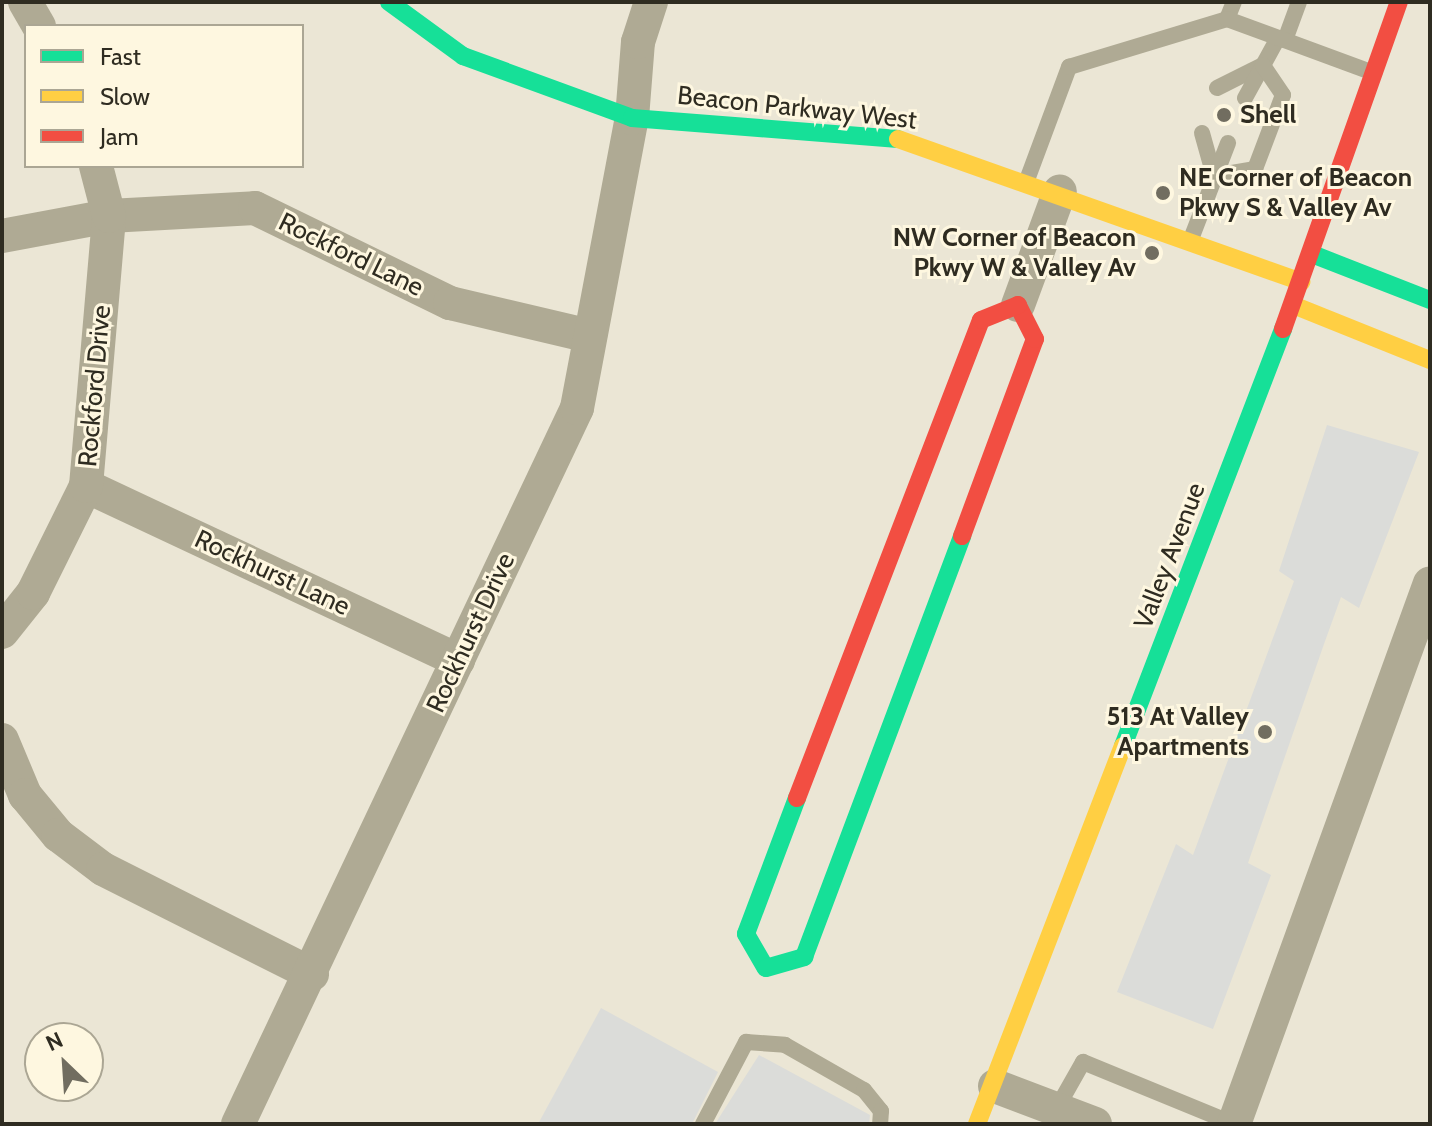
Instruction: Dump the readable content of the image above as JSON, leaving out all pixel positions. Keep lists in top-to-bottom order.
{
  "streets": {
    "street": [
      "Beacon Parkway West",
      "Rockford Lane",
      "Rockford Drive",
      "Valley Avenue",
      "Rockhurst Lane",
      "Rockhurst Drive"
    ]
  },
  "crossings": [
    ["Beacon Parkway West", "Valley Avenue"],
    ["Beacon Parkway West", "Rockhurst Drive"],
    ["Rockford Lane", "Rockford Drive"],
    ["Rockford Lane", "Rockhurst Drive"],
    ["Rockford Drive", "Rockhurst Lane"],
    ["Rockhurst Lane", "Rockhurst Drive"]
  ],
  "places": [
    "Shell",
    "NE Corner of Beacon Pkwy S & Valley Av",
    "NW Corner of Beacon Pkwy W & Valley Av",
    "513 At Valley Apartments"
  ],
  "legend": ["Fast", "Slow", "Jam"],
  "north": "top left"
}
